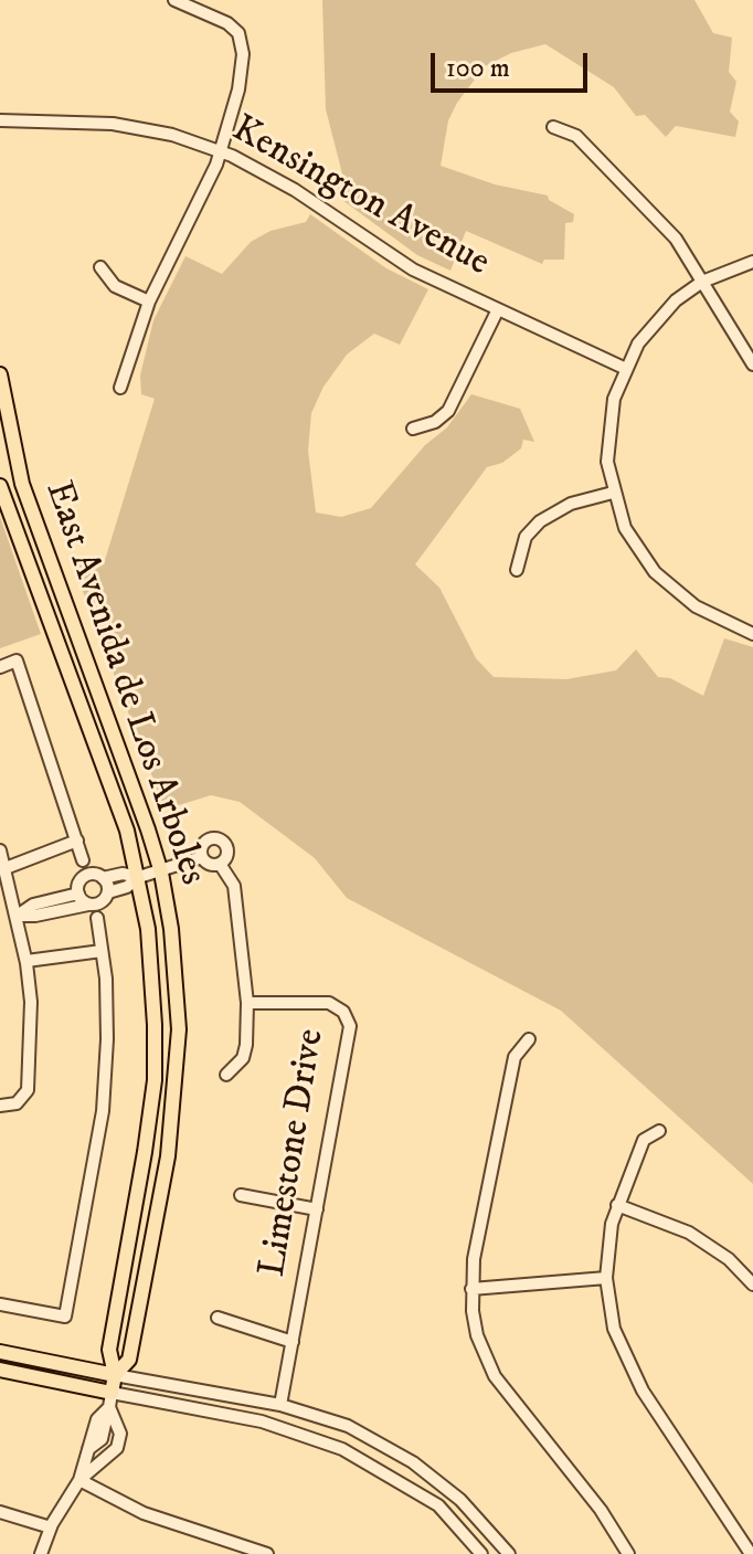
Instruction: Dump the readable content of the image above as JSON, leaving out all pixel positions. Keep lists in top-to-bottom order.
{
  "streets": {
    "main road": ["East Avenida de Los Arboles"],
    "street": ["Kensington Avenue", "Limestone Drive"]
  },
  "scale_bar": "100 m"
}
